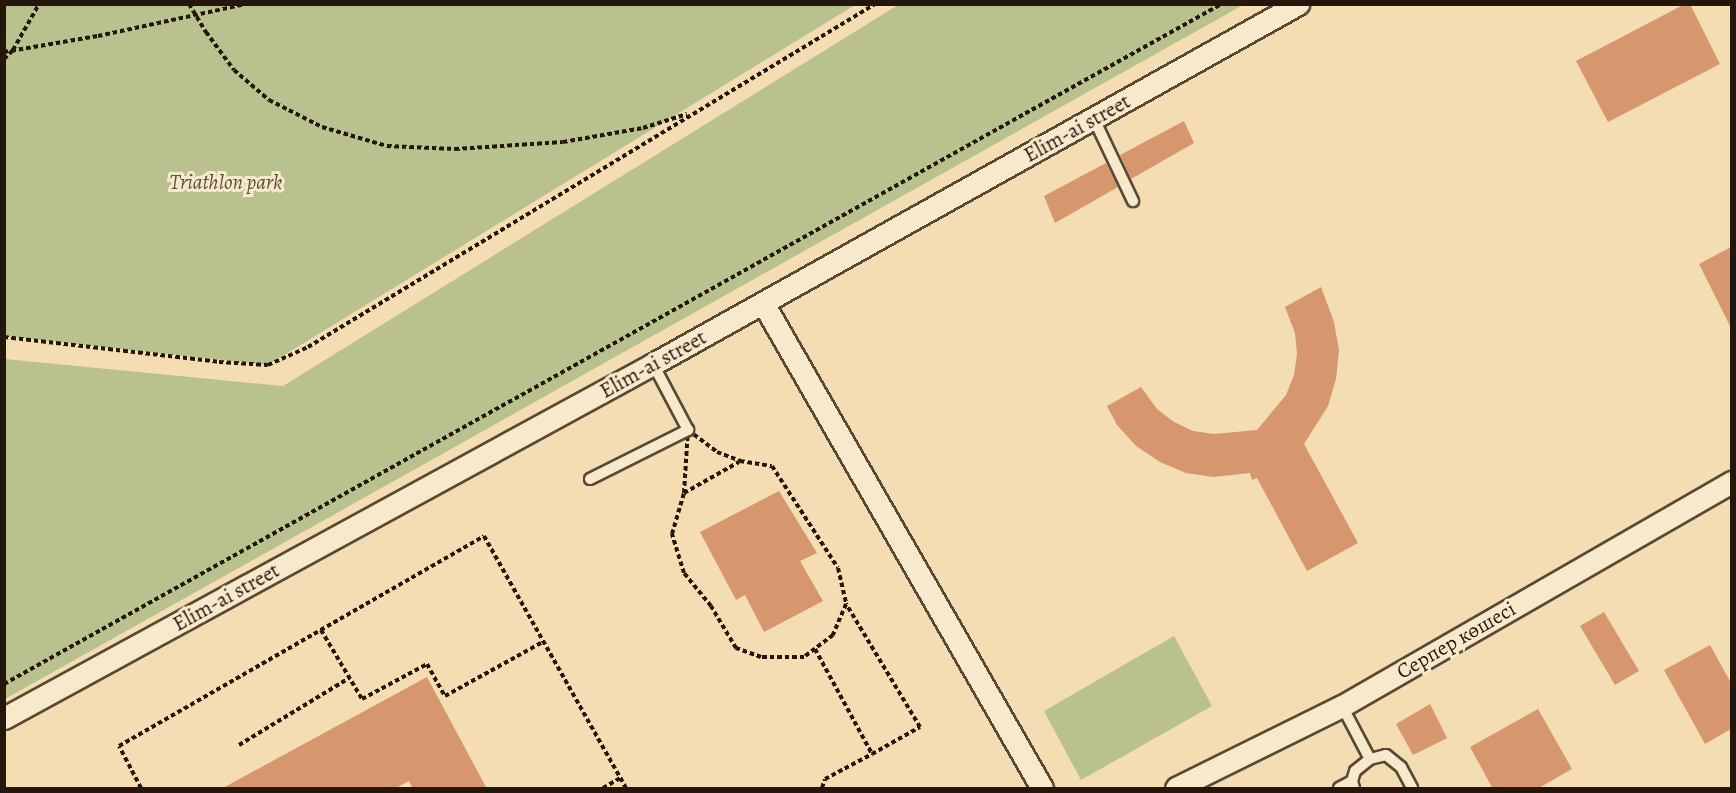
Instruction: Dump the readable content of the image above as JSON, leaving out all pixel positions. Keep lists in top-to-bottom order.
{
  "streets": {
    "street": ["Elim-ai street", "Серпер көшесі"]
  },
  "parks": ["Triathlon park"]
}
